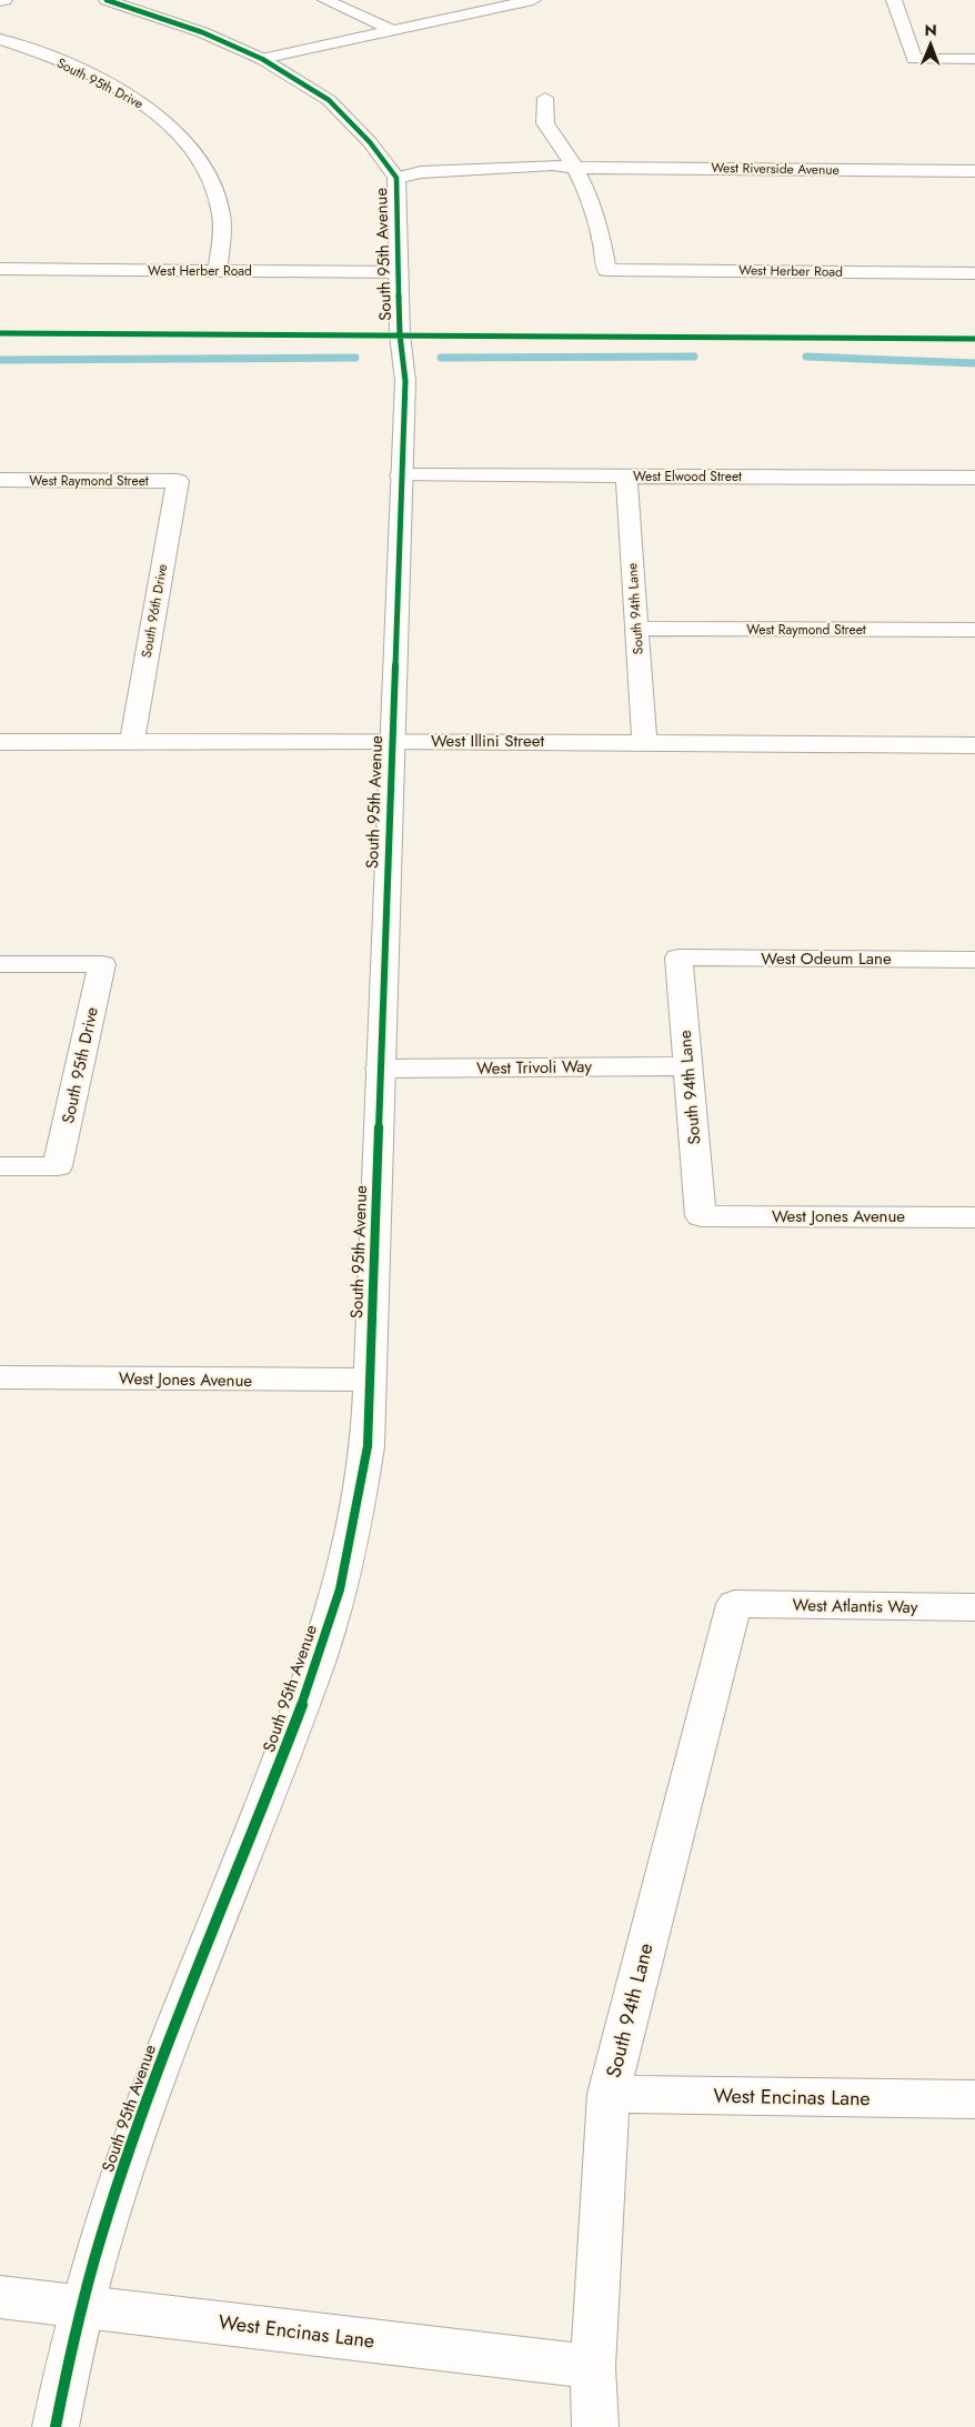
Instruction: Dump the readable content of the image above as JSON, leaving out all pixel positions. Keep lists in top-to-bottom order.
{
  "streets": {
    "street": [
      "South 95th Drive",
      "West Riverside Avenue",
      "South 95th Avenue",
      "West Herber Road",
      "West Elwood Street",
      "West Raymond Street",
      "South 94th Lane",
      "South 96th Drive",
      "West Illini Street",
      "West Odeum Lane",
      "West Trivoli Way",
      "West Jones Avenue",
      "West Atlantis Way",
      "West Encinas Lane"
    ]
  },
  "crossings": [
    ["South 95th Drive", "West Herber Road"],
    ["West Riverside Avenue", "South 95th Avenue"],
    ["West Riverside Avenue", "West Herber Road"],
    ["South 95th Avenue", "West Herber Road"],
    ["South 95th Avenue", "West Elwood Street"],
    ["South 95th Avenue", "West Illini Street"],
    ["South 95th Avenue", "West Trivoli Way"],
    ["South 95th Avenue", "West Jones Avenue"],
    ["South 95th Avenue", "West Encinas Lane"],
    ["West Elwood Street", "South 94th Lane"],
    ["West Raymond Street", "South 94th Lane"],
    ["West Raymond Street", "South 96th Drive"],
    ["South 94th Lane", "West Illini Street"],
    ["South 94th Lane", "West Odeum Lane"],
    ["South 94th Lane", "West Trivoli Way"],
    ["South 94th Lane", "West Jones Avenue"],
    ["South 94th Lane", "West Atlantis Way"],
    ["South 94th Lane", "West Encinas Lane"],
    ["South 96th Drive", "West Illini Street"]
  ],
  "north": "top"
}
